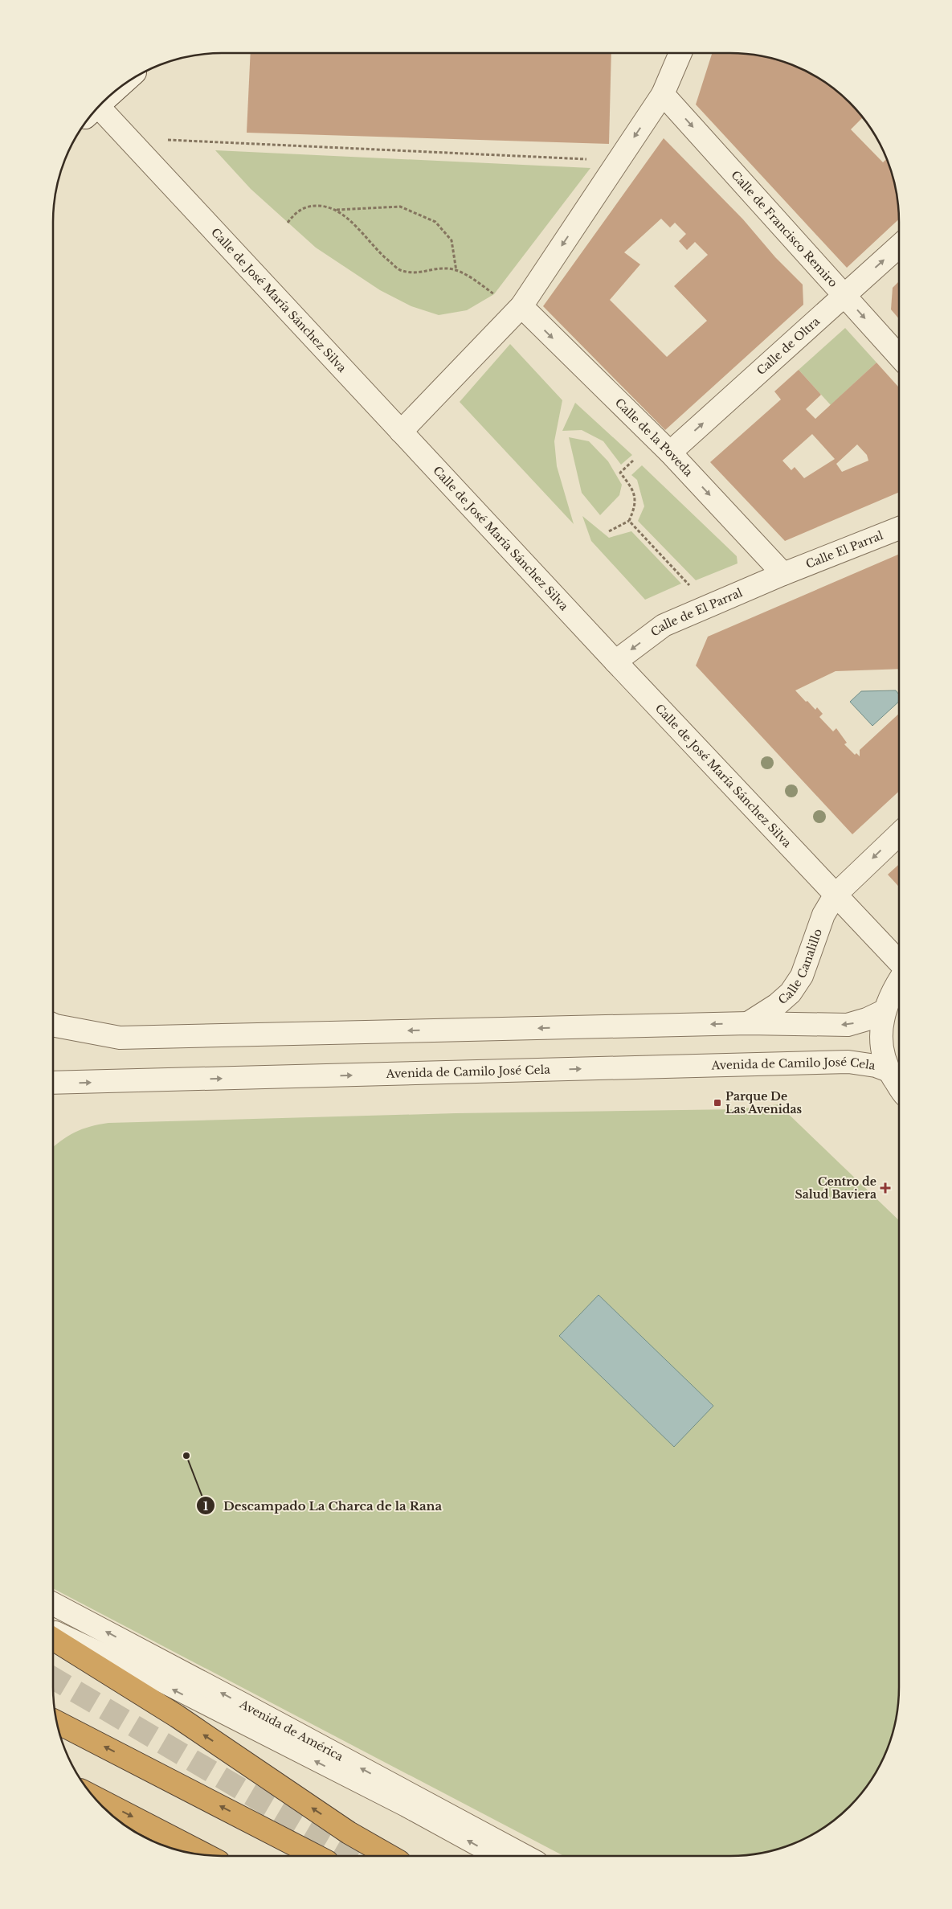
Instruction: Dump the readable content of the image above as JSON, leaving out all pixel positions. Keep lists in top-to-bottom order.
{
  "streets": {
    "street": [
      "Calle de Francisco Remiro",
      "Calle de José María Sánchez Silva",
      "Calle de Oltra",
      "Calle de la Poveda",
      "Calle El Parral",
      "Calle de El Parral",
      "Calle Canalillo",
      "Avenida de Camilo José Cela",
      "Avenida de América"
    ]
  },
  "crossings": [
    ["Calle de Francisco Remiro", "Calle de Oltra"],
    ["Calle de José María Sánchez Silva", "Calle de El Parral"],
    ["Calle de José María Sánchez Silva", "Calle Canalillo"],
    ["Calle de Oltra", "Calle de la Poveda"],
    ["Calle de la Poveda", "Calle El Parral"],
    ["Calle de la Poveda", "Calle de El Parral"],
    ["Calle El Parral", "Calle de El Parral"]
  ],
  "one_way": [
    "Calle de Francisco Remiro",
    "Calle de Oltra",
    "Calle de la Poveda",
    "Calle de El Parral",
    "Calle Canalillo",
    "Avenida de América"
  ],
  "places": {
    "transit": ["Parque De Las Avenidas"],
    "health": ["Centro de Salud Baviera"],
    "other": ["Descampado La Charca de la Rana"]
  }
}
